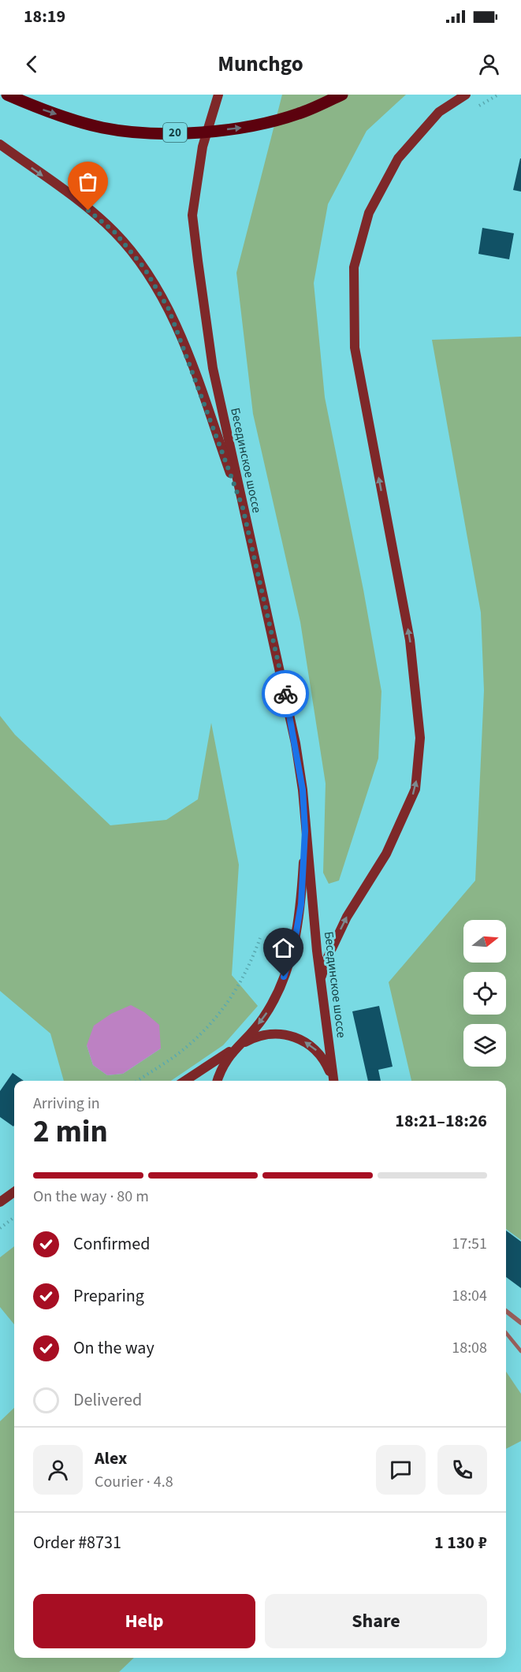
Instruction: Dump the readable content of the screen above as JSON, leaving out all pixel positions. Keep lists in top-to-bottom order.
{
  "streets": {
    "main road": ["20"],
    "street": ["Бесединское шоссе"]
  },
  "north": "right",
  "page": {
    "status": "18:19",
    "header": "Munchgo",
    "heading": ["2 min", "Arriving in", "18:21–18:26"],
    "panel": [
      "Alex",
      "Courier · 4.8",
      "Order #8731",
      "1 130 ₽"
    ],
    "bar": "On the way · 80 m",
    "list": [
      ["Confirmed", "17:51"],
      ["Preparing", "18:04"],
      ["On the way", "18:08"],
      "Delivered"
    ],
    "buttons": ["Help", "Share"]
  }
}
